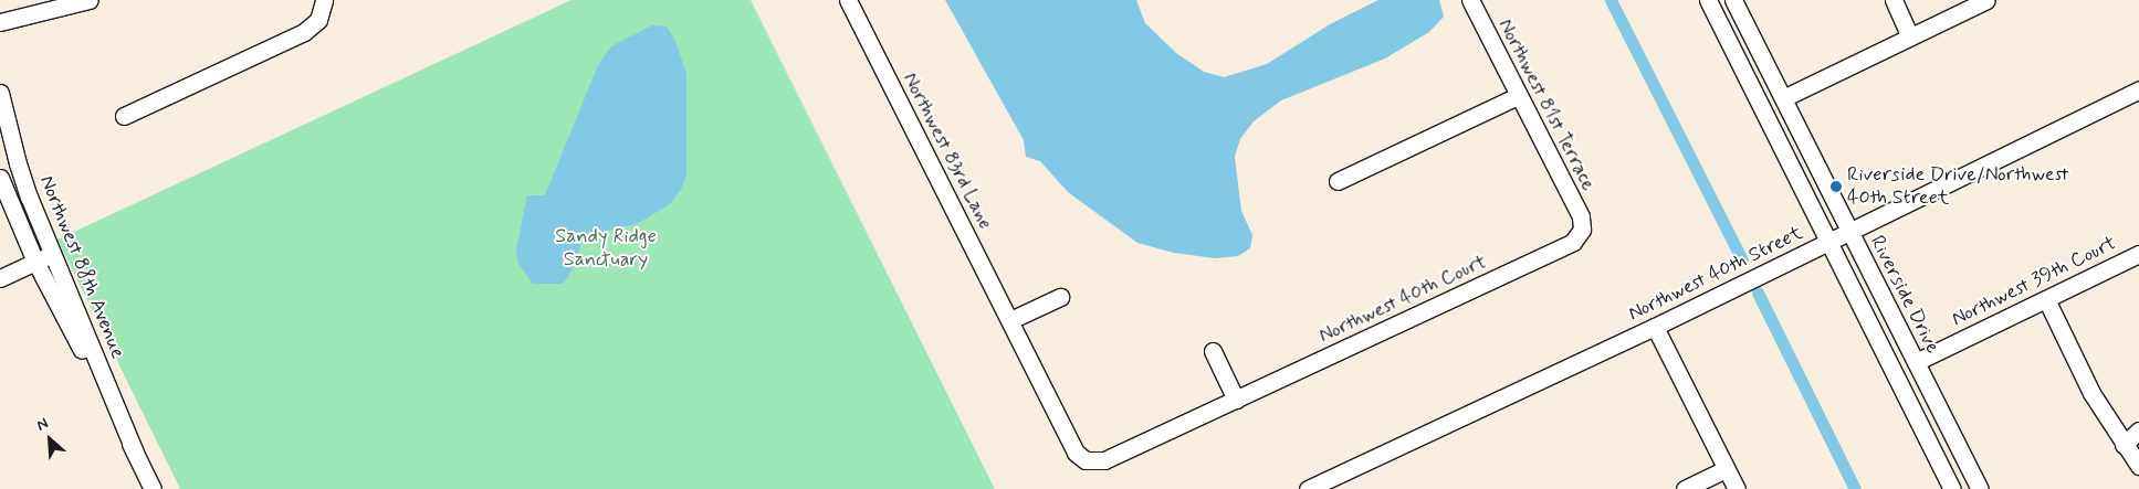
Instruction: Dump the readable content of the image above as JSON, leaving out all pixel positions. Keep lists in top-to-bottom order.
{
  "streets": {
    "street": [
      "Northwest 81st Terrace",
      "Northwest 83rd Lane",
      "Northwest 88th Avenue",
      "Northwest 40th Street",
      "Northwest 39th Court",
      "Riverside Drive",
      "Northwest 40th Court"
    ]
  },
  "crossings": [
    ["Northwest 81st Terrace", "Northwest 40th Court"],
    ["Northwest 83rd Lane", "Northwest 40th Court"],
    ["Northwest 40th Street", "Riverside Drive"],
    ["Northwest 39th Court", "Riverside Drive"]
  ],
  "parks": ["Sandy Ridge Sanctuary"],
  "places": ["Riverside Drive/Northwest 40th Street"],
  "north": "top left"
}
